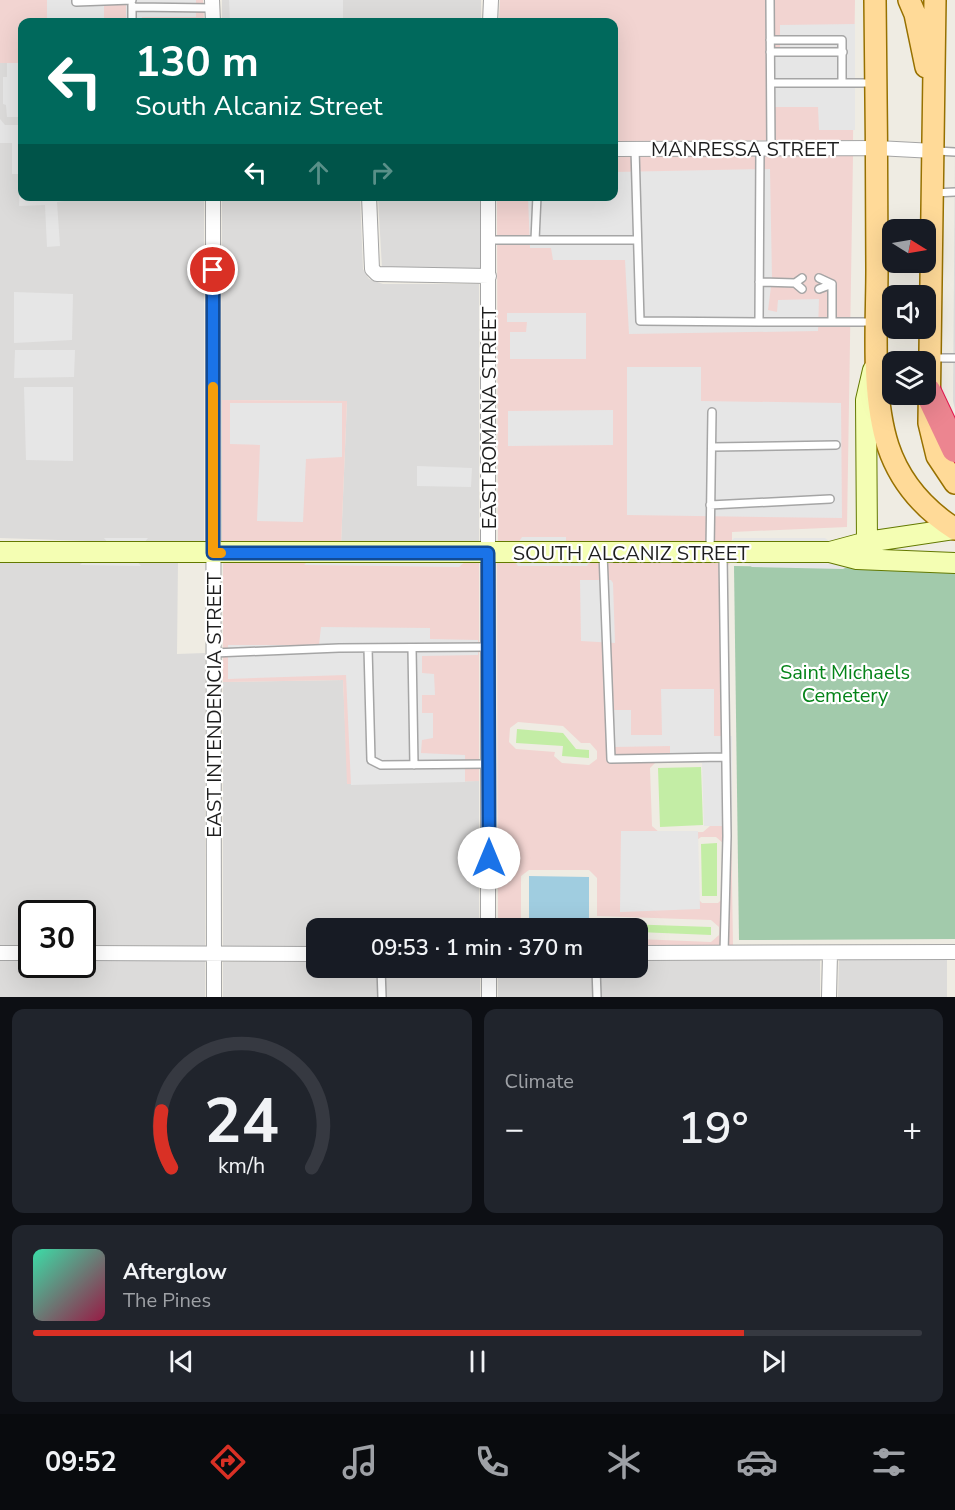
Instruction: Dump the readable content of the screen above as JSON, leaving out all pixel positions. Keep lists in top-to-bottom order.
{
  "streets": {
    "street": [
      "MANRESSA STREET",
      "EAST ROMANA STREET",
      "SOUTH ALCANIZ STREET",
      "EAST INTENDENCIA STREET"
    ]
  },
  "crossings": [
    ["EAST ROMANA STREET", "SOUTH ALCANIZ STREET"],
    ["SOUTH ALCANIZ STREET", "EAST INTENDENCIA STREET"]
  ],
  "parks": ["Saint Michaels Cemetery"],
  "north": "right",
  "page": {
    "turn": ["130 m", "South Alcaniz Street"],
    "limit": "30",
    "trip": "09:53 · 1 min · 370 m",
    "tile": "Climate",
    "heat": ["−", "19°", "+"],
    "song": ["Afterglow", "The Pines"],
    "tabs": "09:52",
    "gauge": ["24", "km/h"]
  }
}
